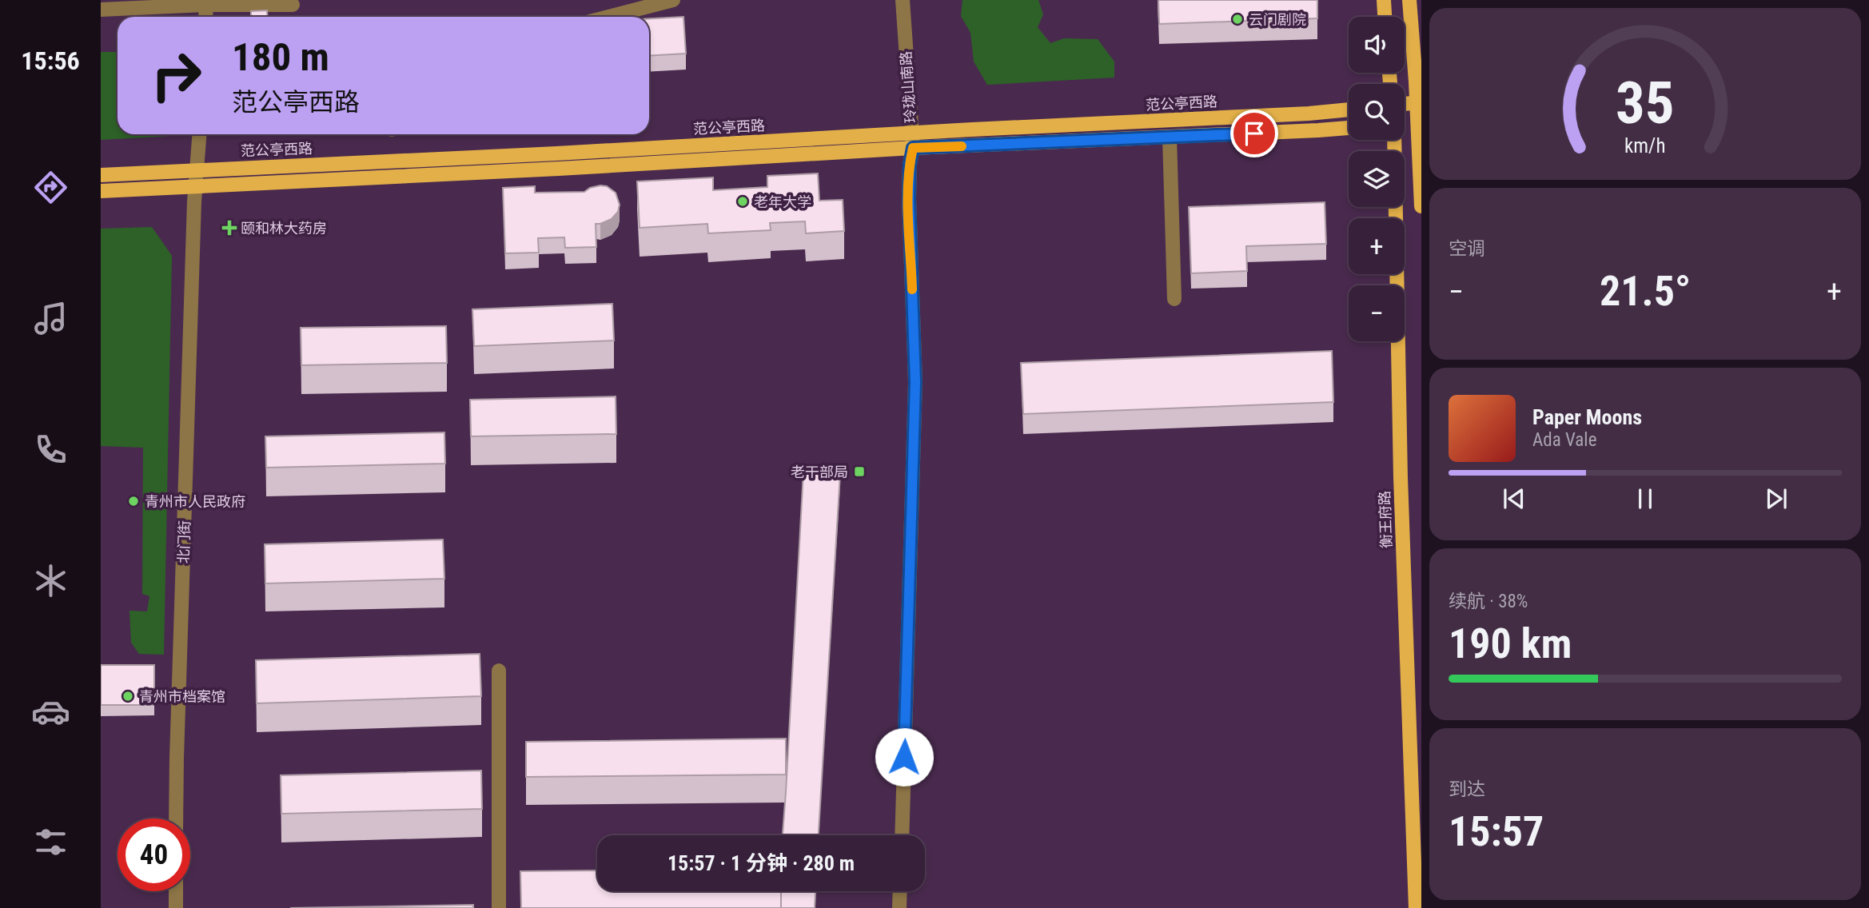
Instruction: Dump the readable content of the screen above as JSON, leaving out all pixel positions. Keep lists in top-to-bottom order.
{
  "streets": {
    "main road": ["范公亭西路", "衡王府路"],
    "street": ["玲珑山南路", "北门街"]
  },
  "crossings": [
    ["玲珑山南路", "范公亭西路"],
    ["范公亭西路", "北门街"]
  ],
  "places": {
    "other": [
      "云门剧院",
      "老年大学",
      "青州市人民政府",
      "青州市档案馆"
    ],
    "health": ["颐和林大药房"],
    "transit": ["老干部局"]
  },
  "page": {
    "tabs": "15:56",
    "map_buttons": ["+", "−"],
    "turn": ["180 m", "范公亭西路"],
    "tile": [
      "空调",
      ["续航 · 38%", "190 km"],
      ["到达", "15:57"]
    ],
    "heat": ["−", "21.5°", "+"],
    "song": ["Paper Moons", "Ada Vale"],
    "limit": "40",
    "trip": "15:57 · 1 分钟 · 280 m",
    "gauge": ["35", "km/h"]
  }
}
